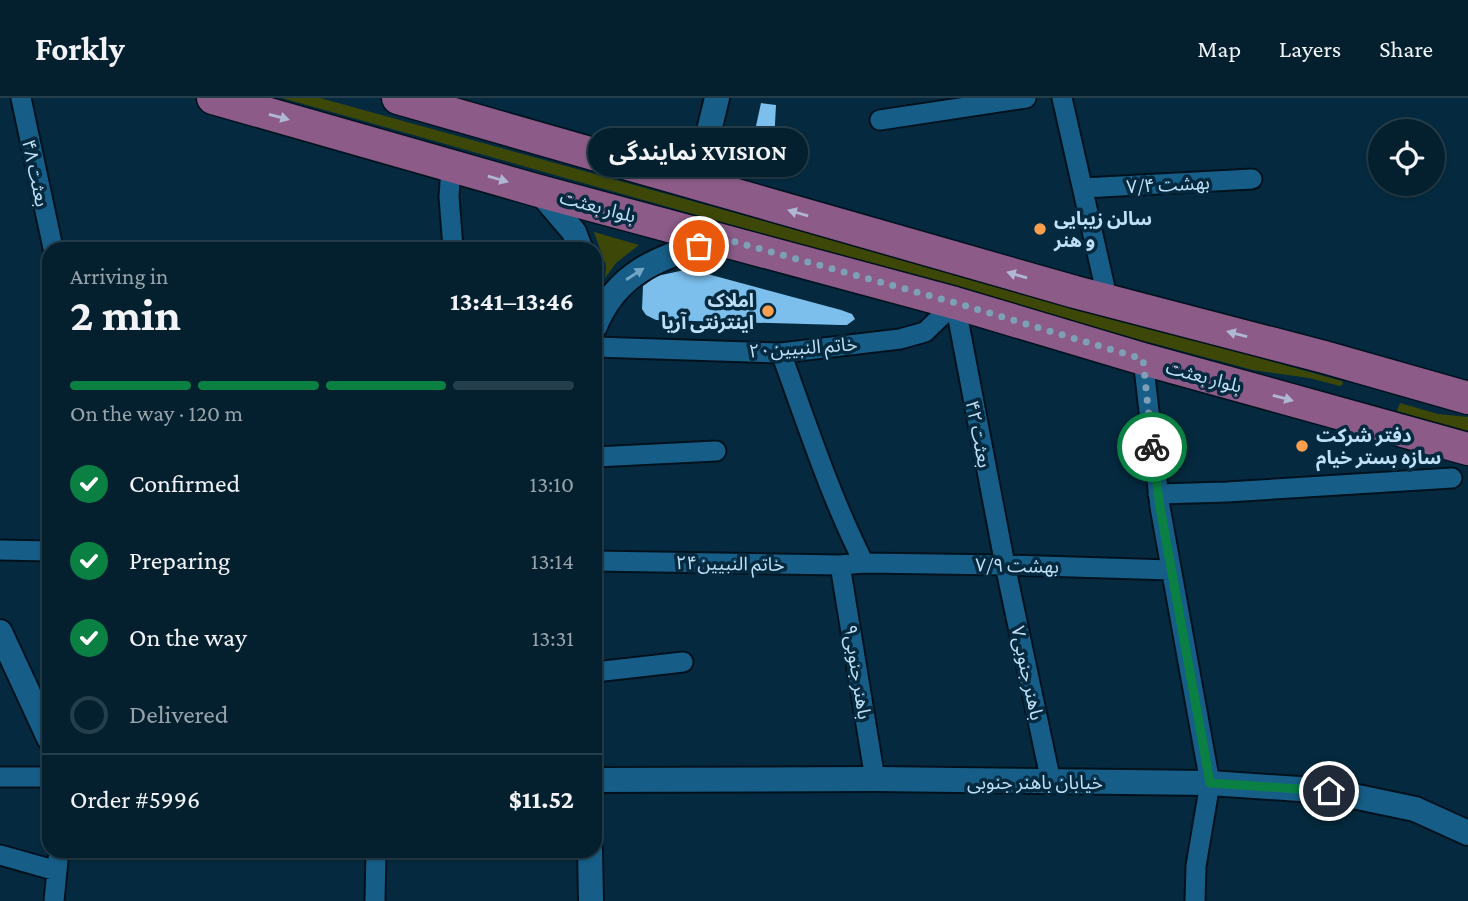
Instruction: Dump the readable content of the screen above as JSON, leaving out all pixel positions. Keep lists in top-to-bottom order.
{
  "streets": {
    "main road": ["بلوار بعثت"],
    "street": [
      "بعثت ۴۸",
      "بهشت ۷/۴",
      "خاتم النبیین۲۰",
      "بعثت ۴۲",
      "خاتم النبیین۲۴",
      "بهشت ۷/۹",
      "باهنر جنوبی۹",
      "باهنر جنوبی۷",
      "خیابان باهنر جنوبی"
    ]
  },
  "crossings": [
    ["بلوار بعثت", "خاتم النبیین۲۰"],
    ["بلوار بعثت", "بعثت ۴۲"],
    ["خاتم النبیین۲۰", "بعثت ۴۲"],
    ["بعثت ۴۲", "بهشت ۷/۹"],
    ["بعثت ۴۲", "باهنر جنوبی۷"],
    ["خاتم النبیین۲۴", "بهشت ۷/۹"],
    ["خاتم النبیین۲۴", "باهنر جنوبی۹"],
    ["بهشت ۷/۹", "باهنر جنوبی۷"],
    ["باهنر جنوبی۹", "خیابان باهنر جنوبی"],
    ["باهنر جنوبی۷", "خیابان باهنر جنوبی"]
  ],
  "places": [
    "سالن زیبایی و هنر",
    "نمایندگی XVISION",
    "املاک اینترنتی آریا",
    "دفتر شرکت سازه بستر خیام"
  ],
  "page": {
    "header": "Forkly",
    "nav": ["Map", "Layers", "Share"],
    "bubble": "نمایندگی XVISION",
    "heading": ["2 min", "Arriving in", "13:41–13:46"],
    "panel": ["Order #5996", "$11.52"],
    "bar": "On the way · 120 m",
    "list": [
      ["Confirmed", "13:10"],
      ["Preparing", "13:14"],
      ["On the way", "13:31"],
      "Delivered"
    ]
  }
}
